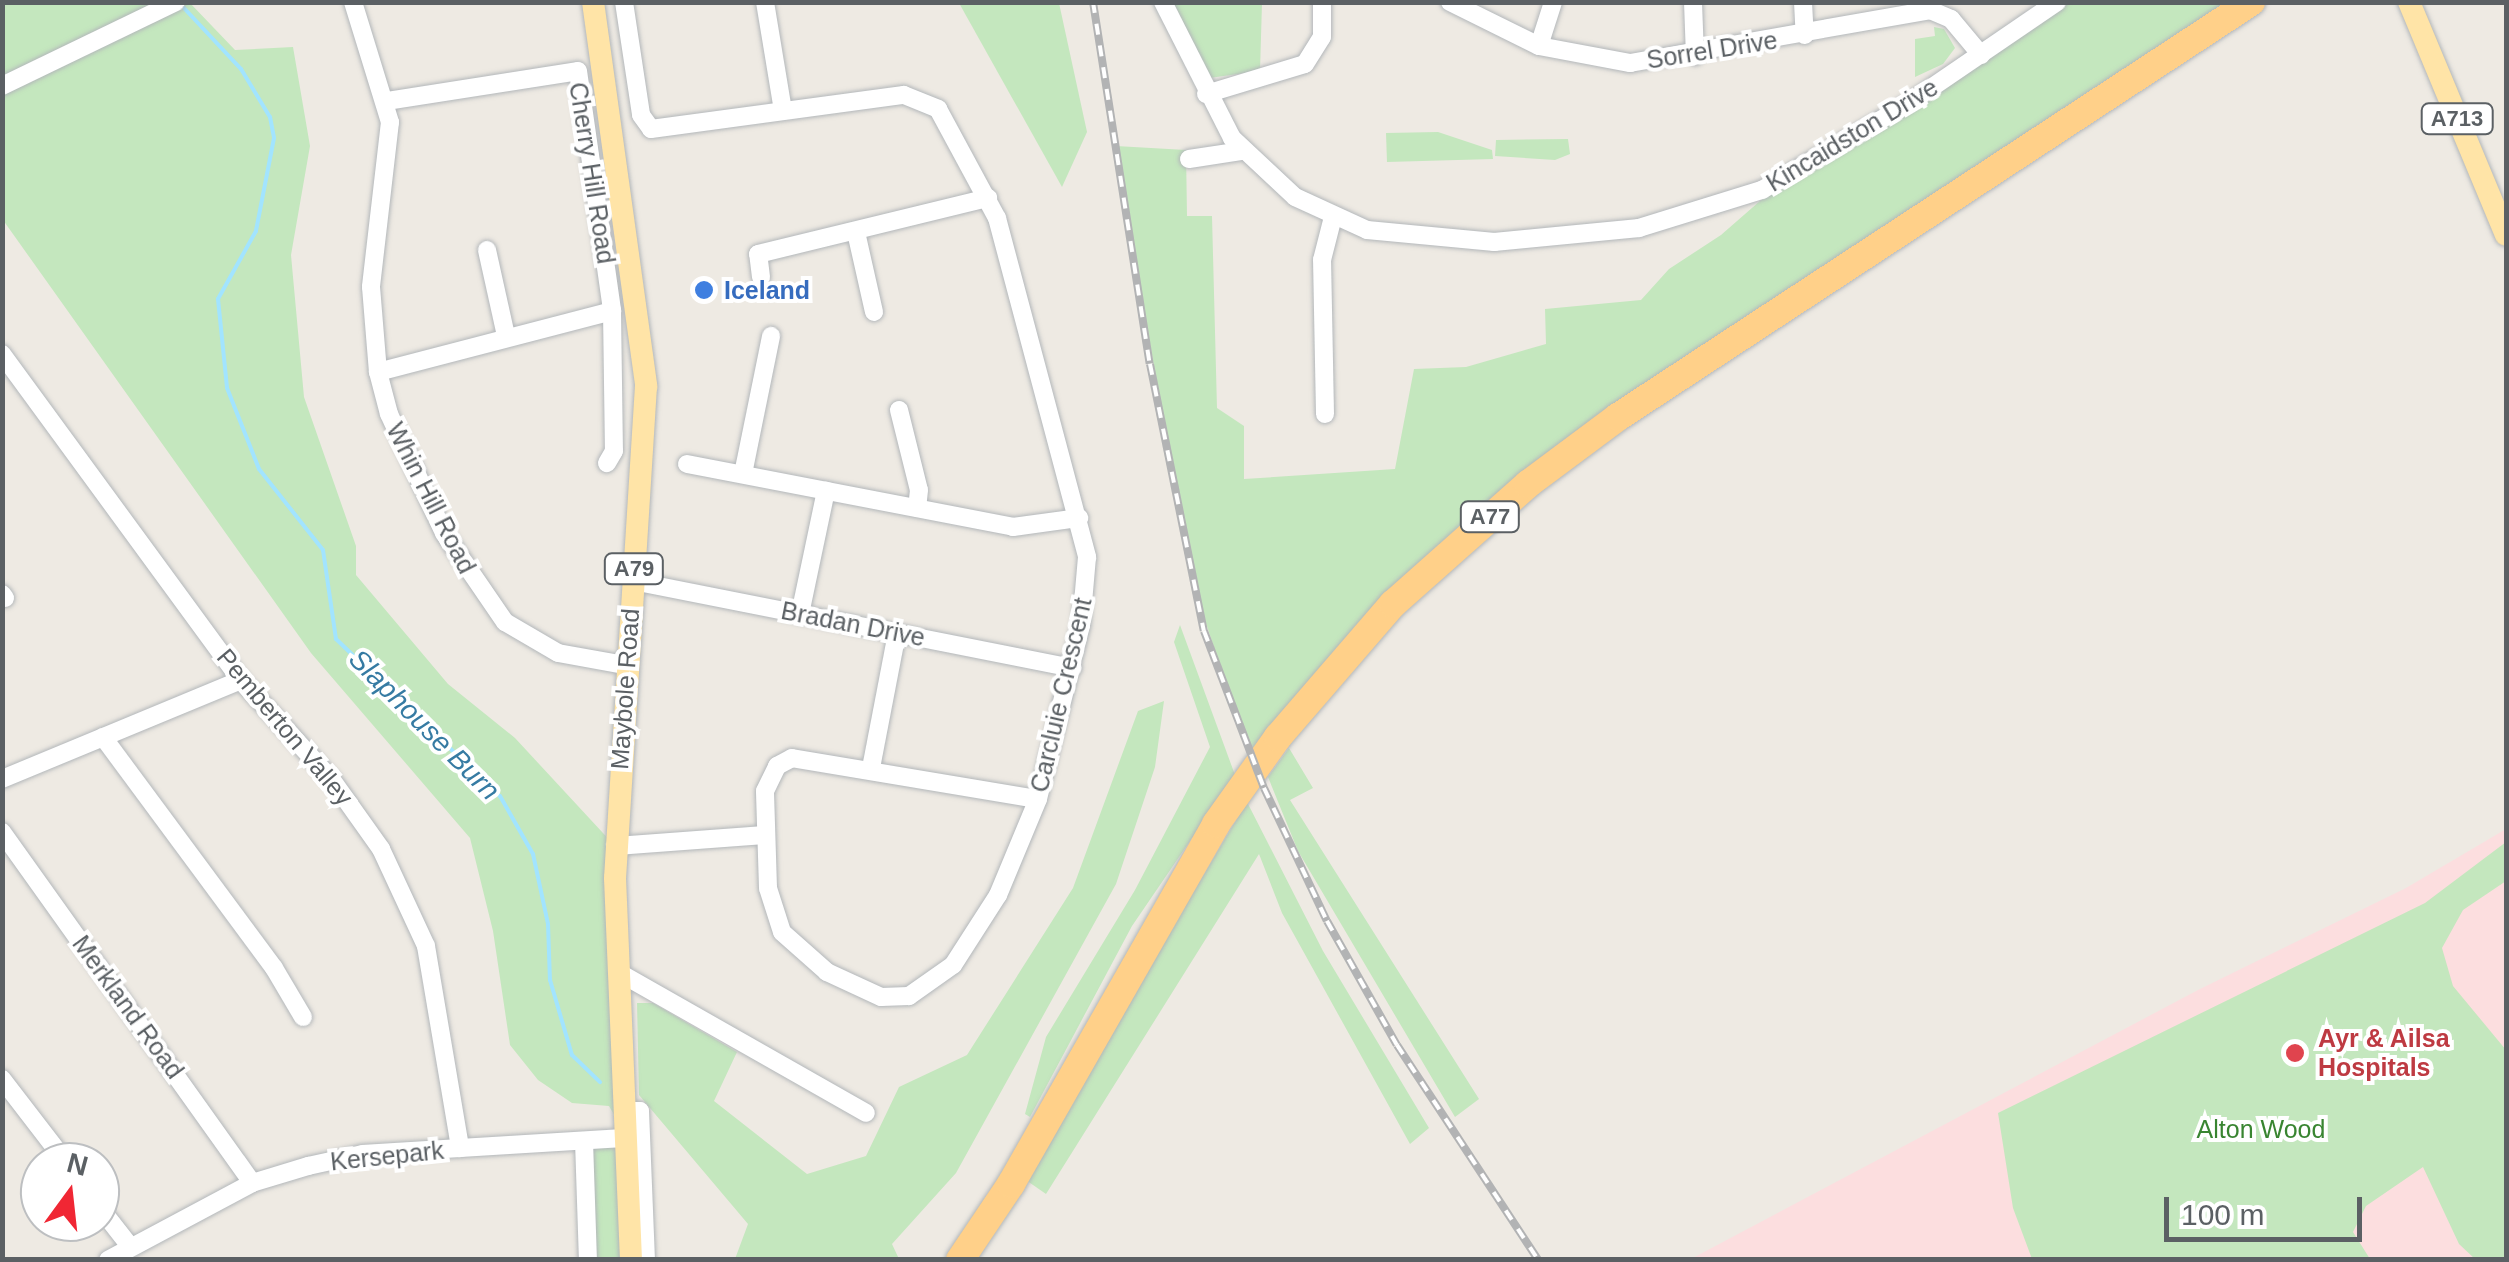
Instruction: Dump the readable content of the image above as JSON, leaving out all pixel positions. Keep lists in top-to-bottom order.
{
  "streets": {
    "highway": ["A77"],
    "main road": ["A713", "A79", "Maybole Road"],
    "street": [
      "Sorrel Drive",
      "Kincaidston Drive",
      "Cherry Hill Road",
      "Whin Hill Road",
      "Bradan Drive",
      "Carcluie Crescent",
      "Pemberton Valley",
      "Merkland Road",
      "Kersepark"
    ]
  },
  "crossings": [
    ["Sorrel Drive", "Kincaidston Drive"],
    ["Cherry Hill Road", "Whin Hill Road"],
    ["Whin Hill Road", "Maybole Road"],
    ["Bradan Drive", "Maybole Road"],
    ["Bradan Drive", "Carcluie Crescent"],
    ["Maybole Road", "Kersepark"],
    ["Pemberton Valley", "Kersepark"],
    ["Merkland Road", "Kersepark"]
  ],
  "water": ["Slaphouse Burn"],
  "parks": ["Alton Wood"],
  "places": ["Iceland", "Ayr & Ailsa Hospitals"],
  "scale_bar": "100 m",
  "north": "top"
}
